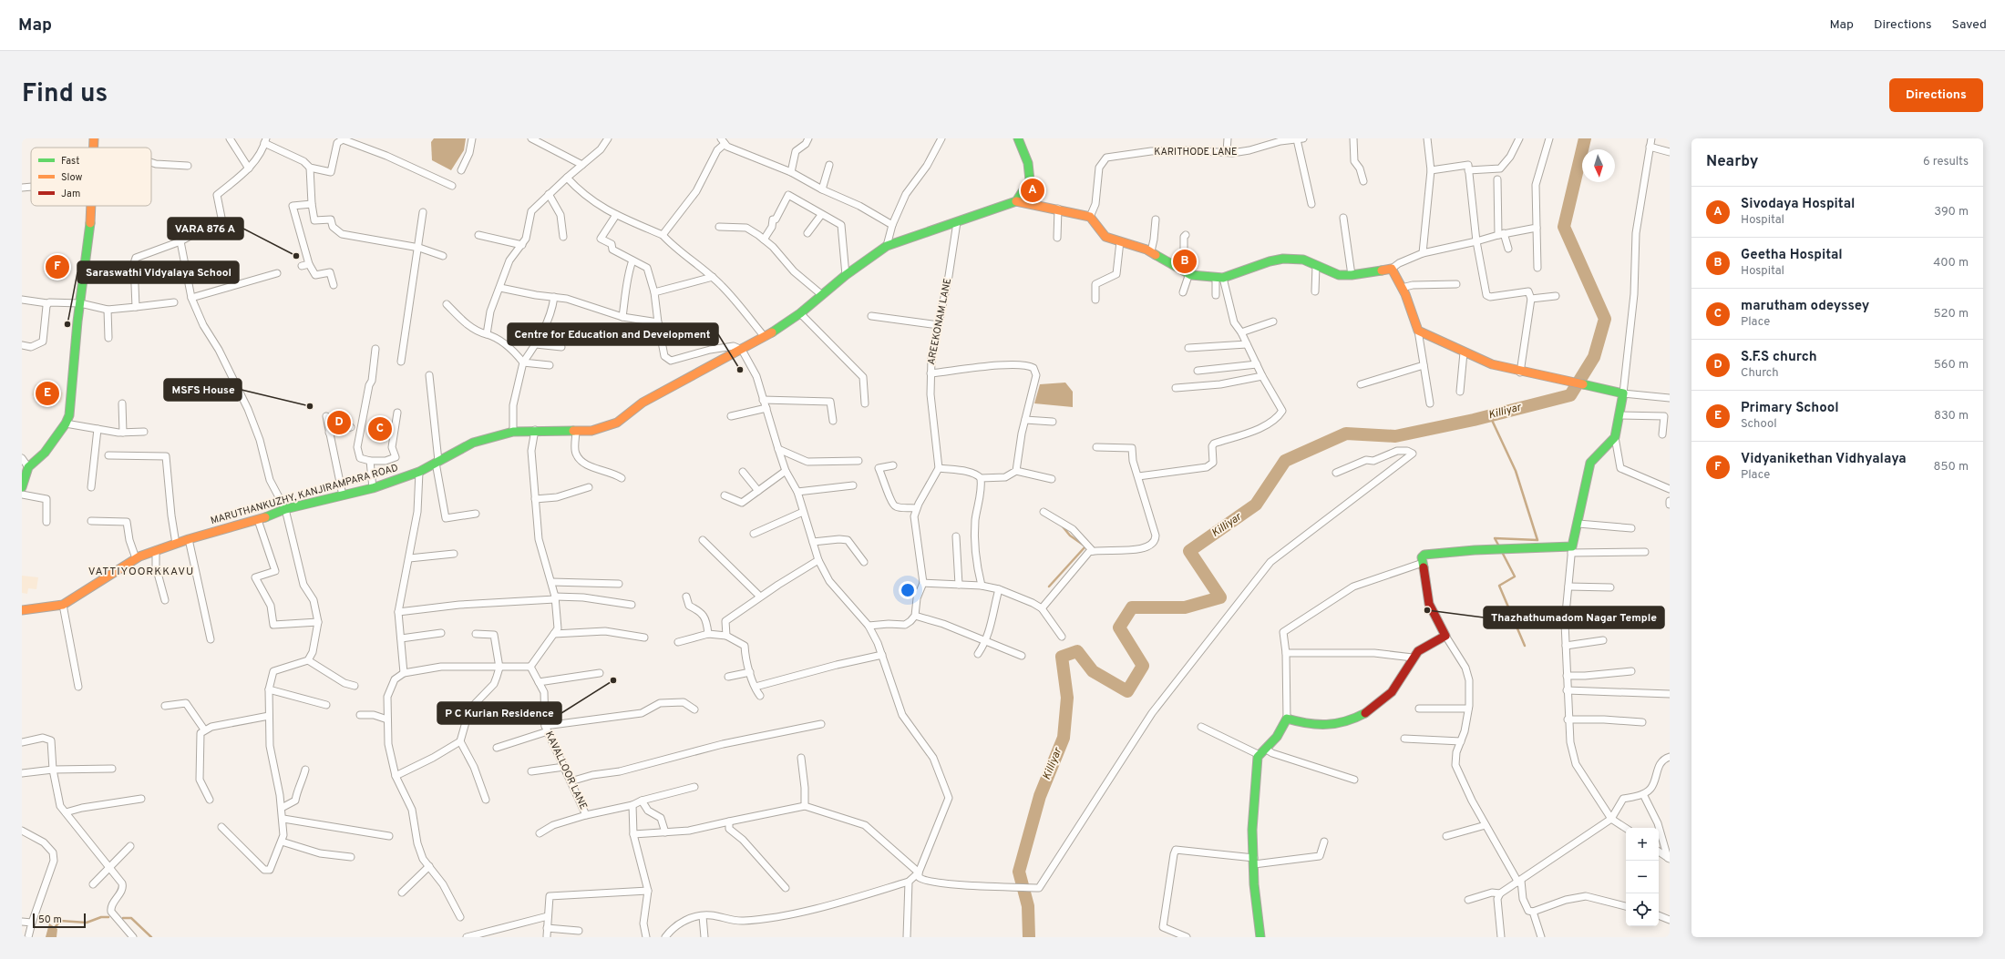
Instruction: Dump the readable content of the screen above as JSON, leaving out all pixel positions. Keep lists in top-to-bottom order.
{
  "streets": {
    "street": [
      "KARITHODE LANE",
      "AREEKONAM LANE",
      "MARUTHANKUZHY, KANJIRAMPARA ROAD",
      "KAVALLOOR LANE"
    ]
  },
  "crossings": [
    ["AREEKONAM LANE", "MARUTHANKUZHY, KANJIRAMPARA ROAD"]
  ],
  "districts": ["VATTIYOORKKAVU"],
  "water": ["Killiyar"],
  "places": [
    "VARA 876 A",
    "Saraswathi Vidyalaya School",
    "Centre for Education and Development",
    "MSFS House",
    "Thazhathumadom Nagar Temple",
    "P C Kurian Residence"
  ],
  "legend": ["Fast", "Slow", "Jam"],
  "scale_bar": "50 m",
  "north": "bottom",
  "page": {
    "header": "Map",
    "nav": ["Map", "Directions", "Saved"],
    "title": "Find us",
    "buttons": "Directions",
    "heading": ["Nearby", "6 results"],
    "pins": [
      "A",
      "B",
      "F",
      "E",
      "D",
      "C"
    ],
    "list": [
      {
        "mark": "A",
        "name": "Sivodaya Hospital",
        "note": "Hospital",
        "value": "390 m"
      },
      {
        "mark": "B",
        "name": "Geetha Hospital",
        "note": "Hospital",
        "value": "400 m"
      },
      {
        "mark": "C",
        "name": "marutham odeyssey",
        "note": "Place",
        "value": "520 m"
      },
      {
        "mark": "D",
        "name": "S.F.S church",
        "note": "Church",
        "value": "560 m"
      },
      {
        "mark": "E",
        "name": "Primary School",
        "note": "School",
        "value": "830 m"
      },
      {
        "mark": "F",
        "name": "Vidyanikethan Vidhyalaya",
        "note": "Place",
        "value": "850 m"
      }
    ],
    "map_buttons": ["+", "−"],
    "scale": "50 m"
  }
}
